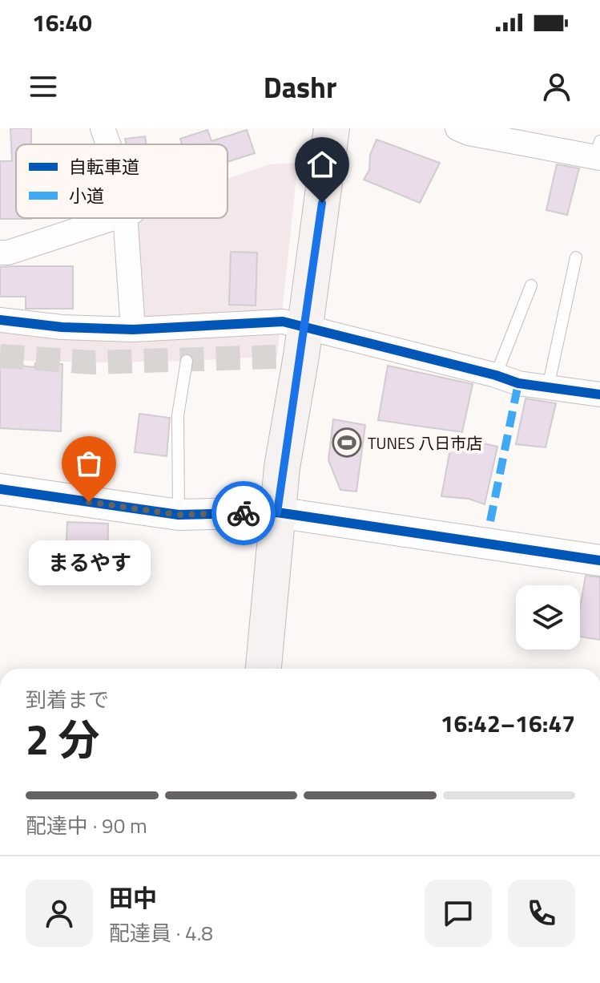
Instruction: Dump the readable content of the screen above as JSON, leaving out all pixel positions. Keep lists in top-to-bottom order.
{
  "places": {
    "sports": ["TUNES 八日市店"],
    "other": ["まるやす"]
  },
  "legend": ["自転車道", "小道"],
  "page": {
    "status": "16:40",
    "header": "Dashr",
    "bubble": "まるやす",
    "heading": ["2 分", "到着まで", "16:42–16:47"],
    "panel": ["田中", "配達員 · 4.8"],
    "bar": "配達中 · 90 m"
  }
}
